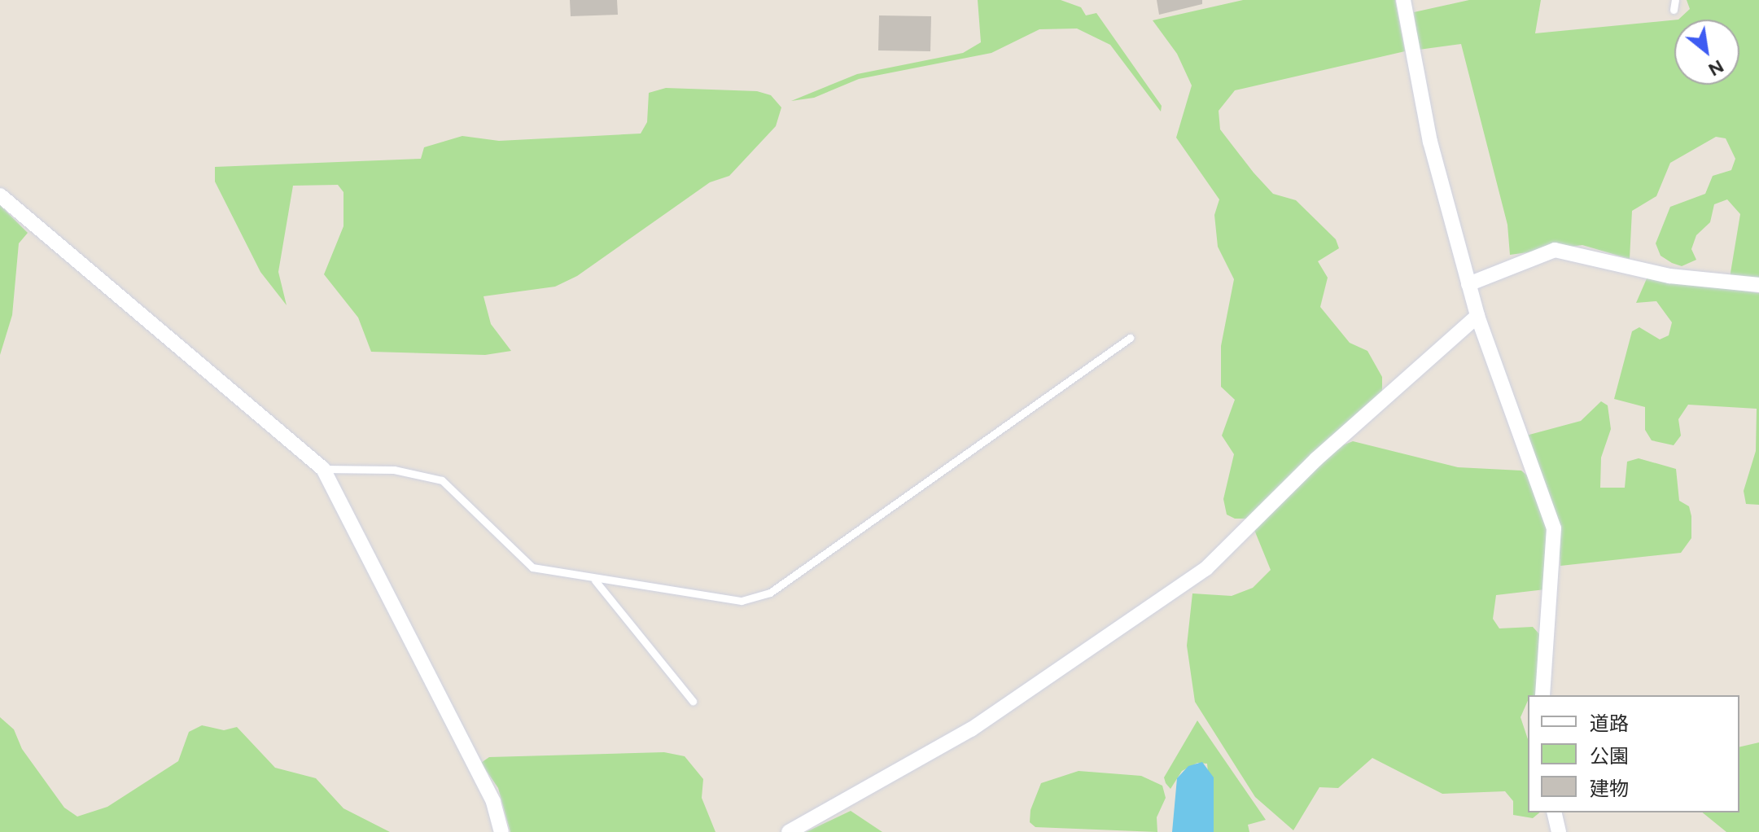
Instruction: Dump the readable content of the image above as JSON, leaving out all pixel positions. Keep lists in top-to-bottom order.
{
  "legend": ["道路", "公園", "建物"],
  "north": "bottom right"
}
